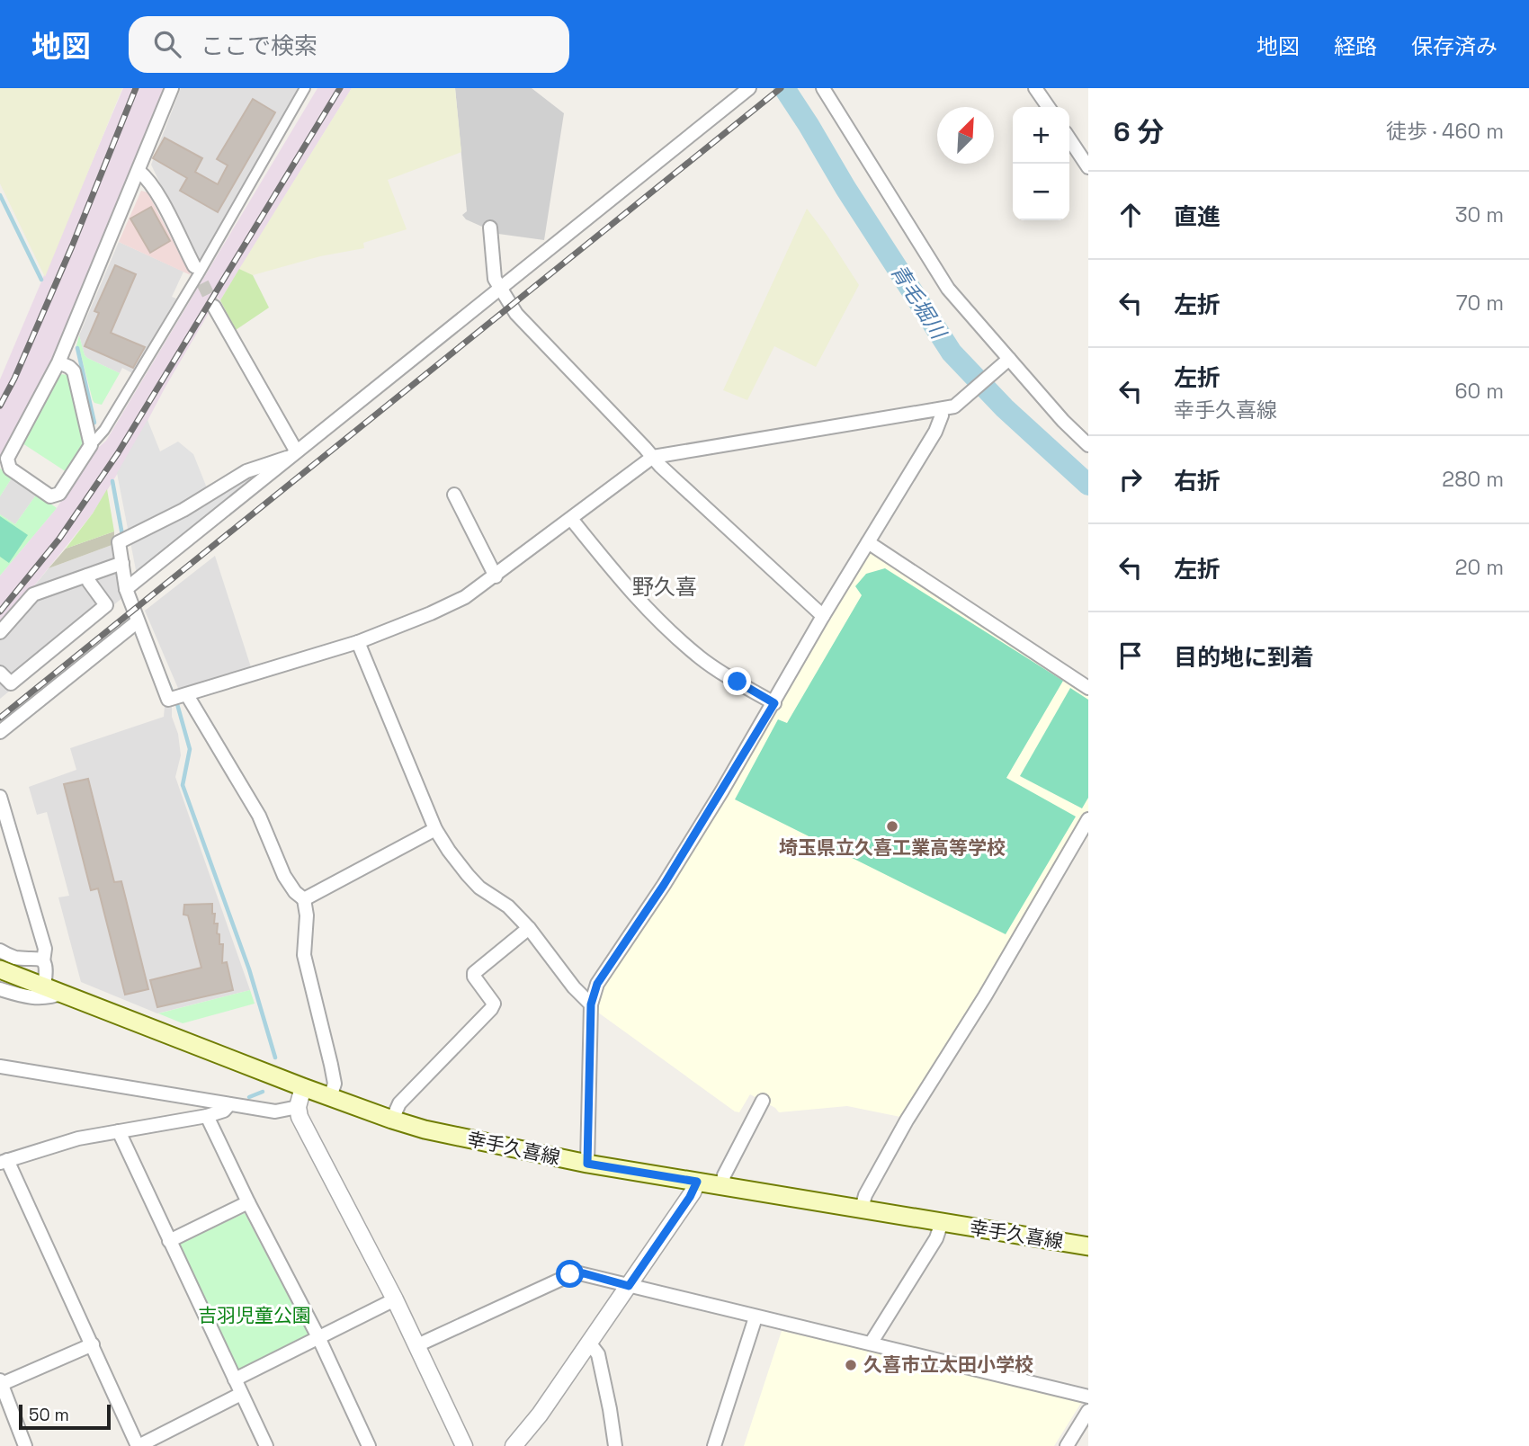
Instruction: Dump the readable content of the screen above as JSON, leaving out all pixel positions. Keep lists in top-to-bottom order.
{
  "streets": {
    "main road": ["幸手久喜線"]
  },
  "districts": ["野久喜"],
  "water": ["青毛堀川"],
  "parks": ["吉羽児童公園"],
  "places": ["埼玉県立久喜工業高等学校", "久喜市立太田小学校"],
  "scale_bar": "50 m",
  "north": "top right",
  "page": {
    "header": "地図",
    "search": "ここで検索",
    "nav": ["地図", "経路", "保存済み"],
    "heading": ["6 分", "徒歩 · 460 m"],
    "map_buttons": ["+", "−"],
    "list": [
      ["直進", "30 m"],
      ["左折", "70 m"],
      ["左折", "幸手久喜線", "60 m"],
      ["右折", "280 m"],
      ["左折", "20 m"],
      "目的地に到着"
    ],
    "scale": "50 m"
  }
}
